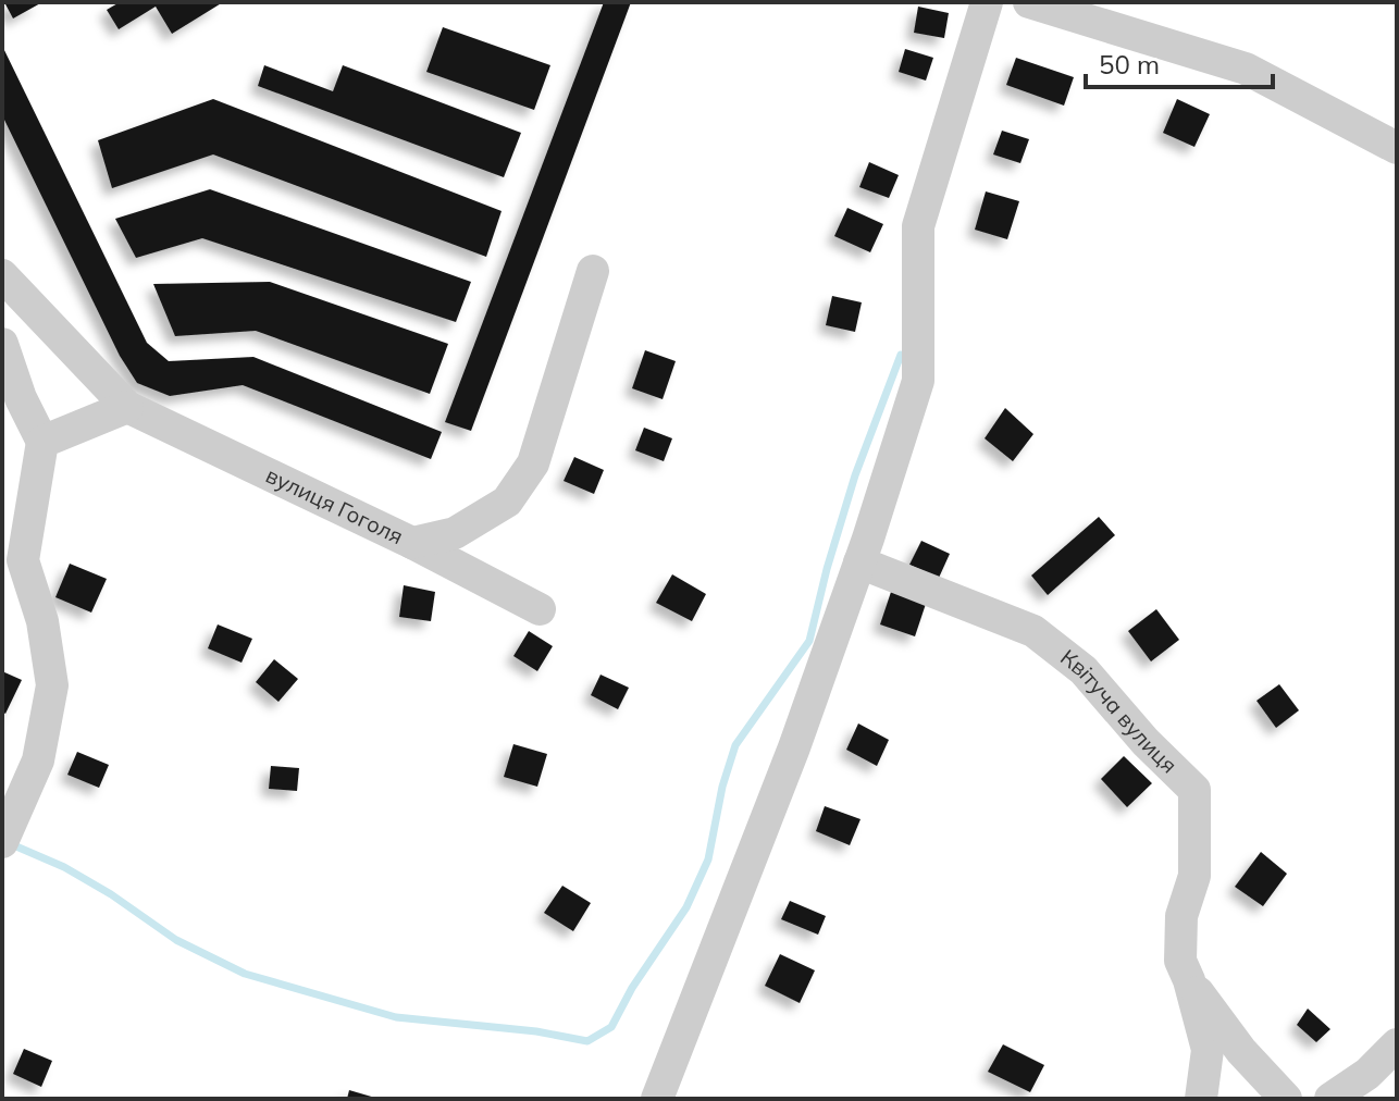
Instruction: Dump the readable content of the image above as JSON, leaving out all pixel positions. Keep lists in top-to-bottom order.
{
  "streets": {
    "street": ["вулиця Гоголя", "Квітуча вулиця"]
  },
  "scale_bar": "50 m"
}
